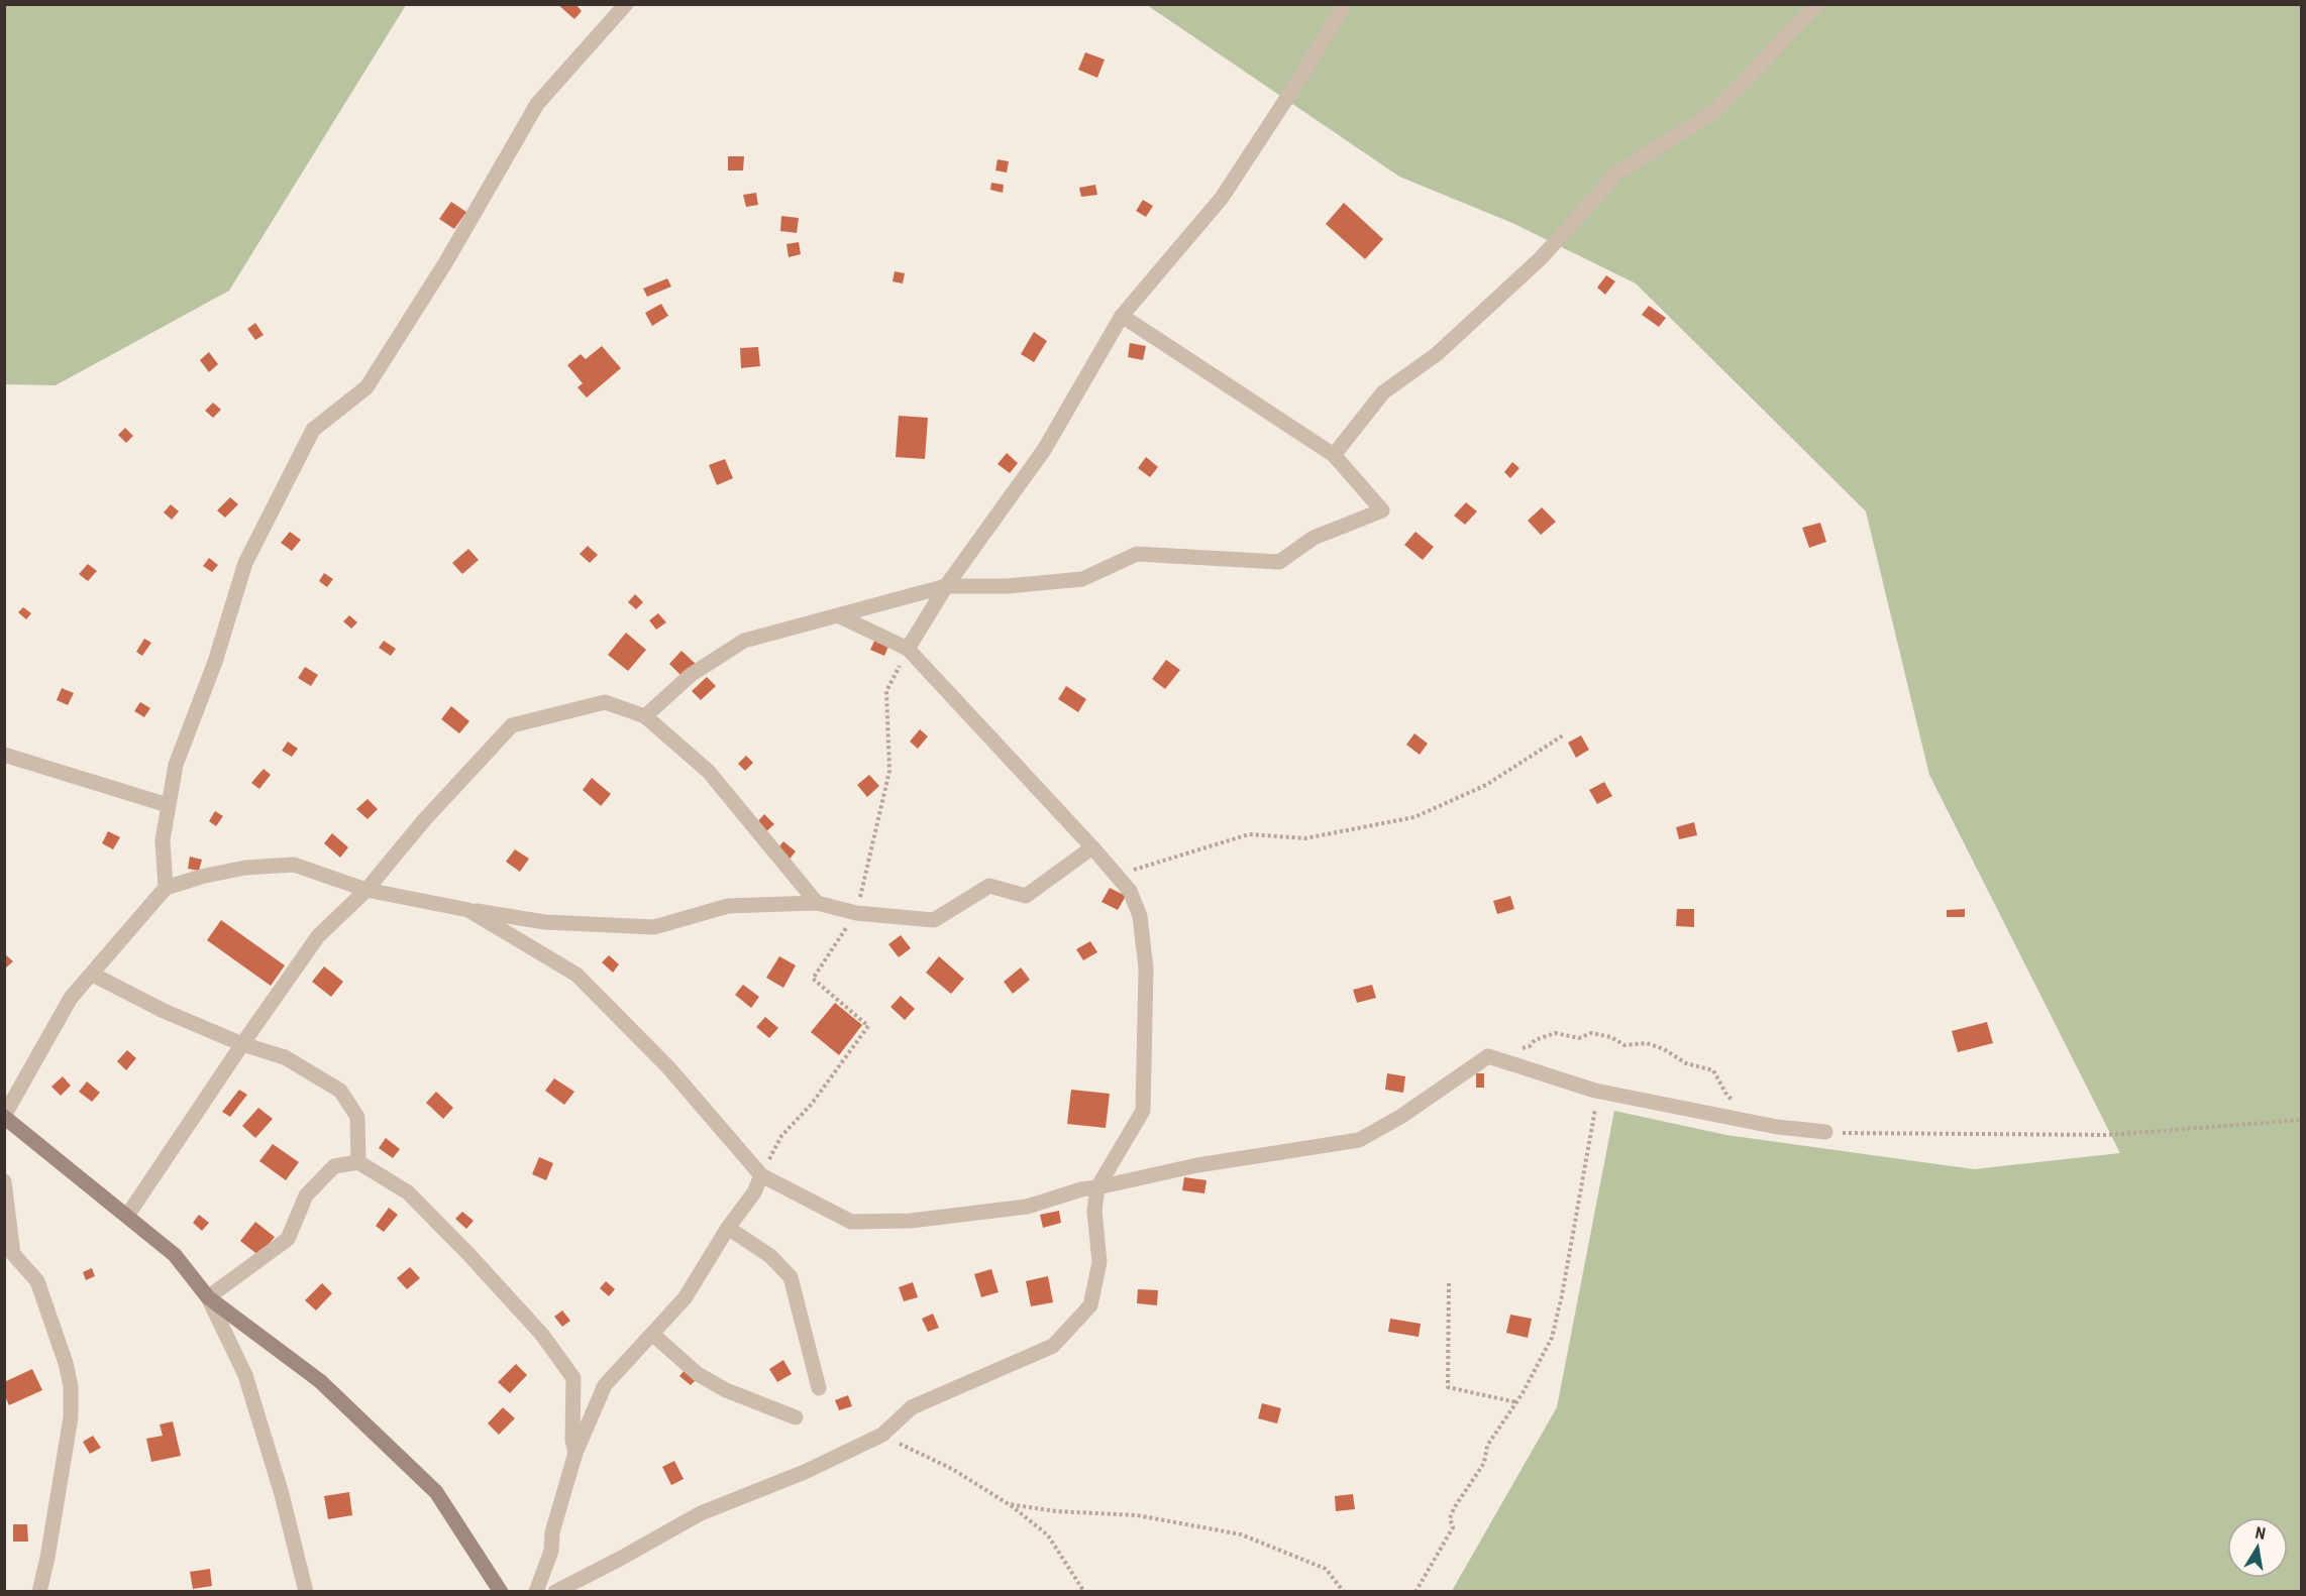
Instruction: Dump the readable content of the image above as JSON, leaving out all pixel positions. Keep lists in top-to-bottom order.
{
  "north": "top"
}
